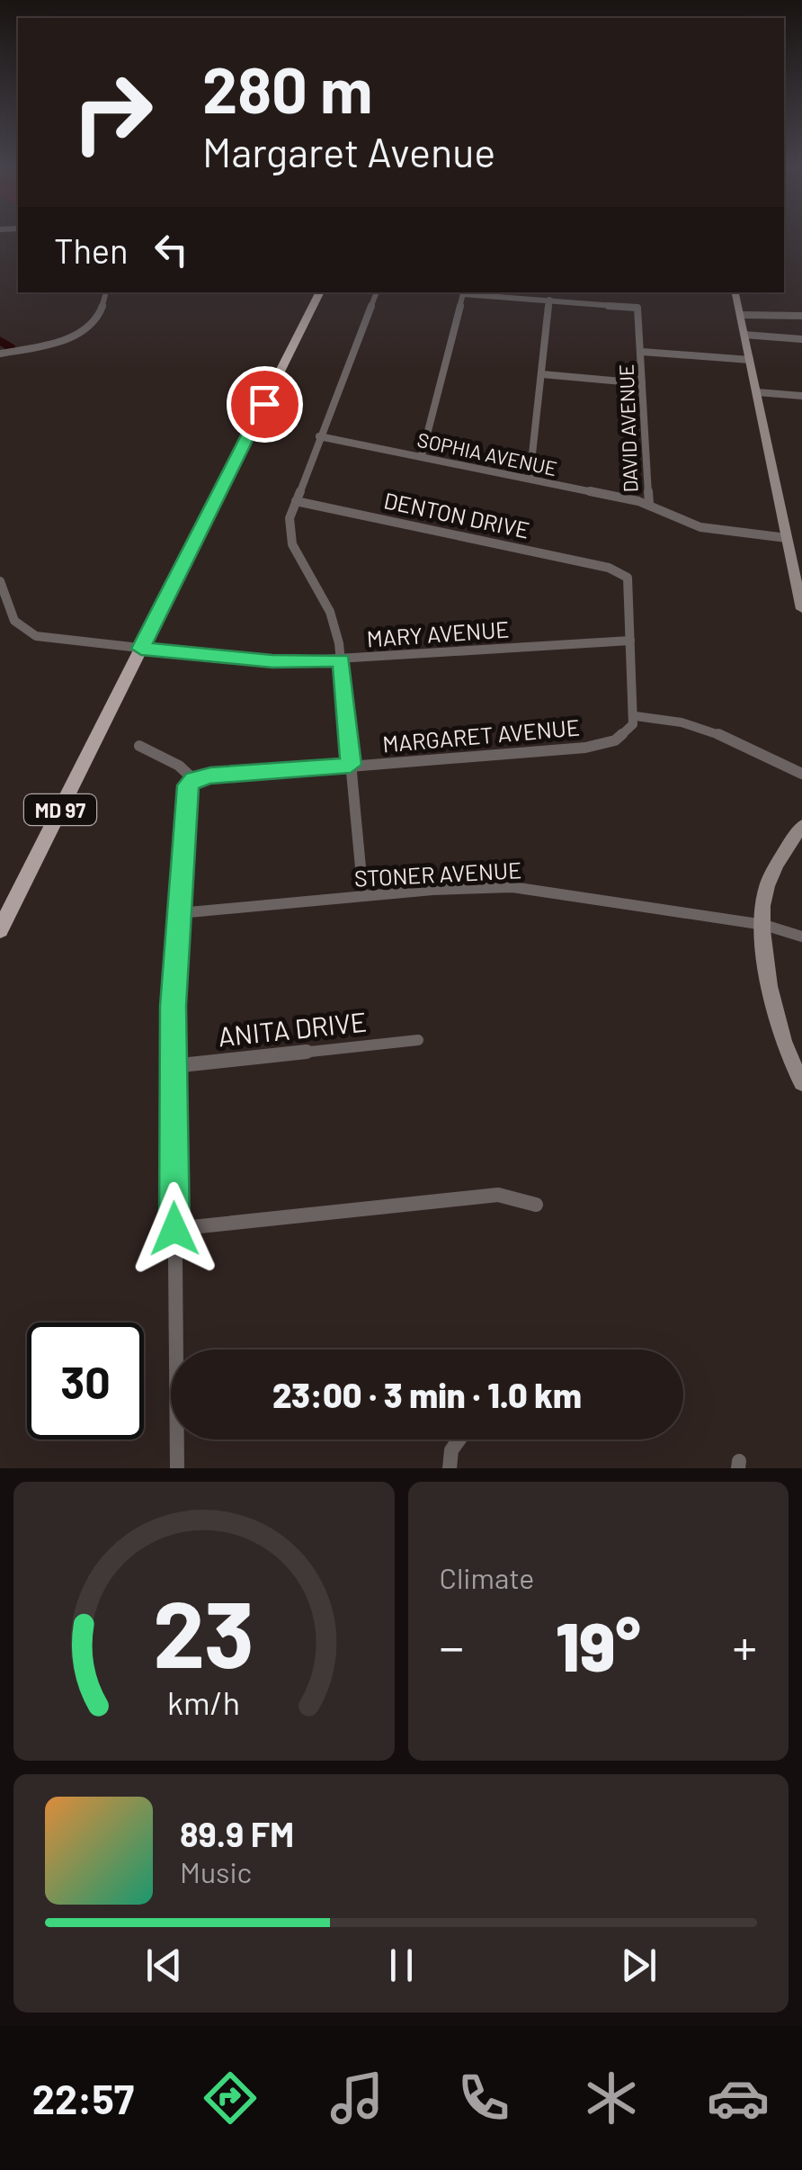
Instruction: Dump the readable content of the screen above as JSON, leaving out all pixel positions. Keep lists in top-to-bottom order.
{
  "streets": {
    "main road": ["MD 97"],
    "street": [
      "DAVID AVENUE",
      "SOPHIA AVENUE",
      "DENTON DRIVE",
      "MARY AVENUE",
      "MARGARET AVENUE",
      "STONER AVENUE",
      "ANITA DRIVE"
    ]
  },
  "crossings": [
    ["DAVID AVENUE", "SOPHIA AVENUE"],
    ["DENTON DRIVE", "MARY AVENUE"],
    ["MARY AVENUE", "MD 97"]
  ],
  "page": {
    "turn": ["280 m", "Margaret Avenue"],
    "then": "Then",
    "limit": "30",
    "trip": "23:00 · 3 min · 1.0 km",
    "tile": "Climate",
    "heat": ["−", "19°", "+"],
    "song": ["89.9 FM", "Music"],
    "tabs": "22:57",
    "gauge": ["23", "km/h"]
  }
}
